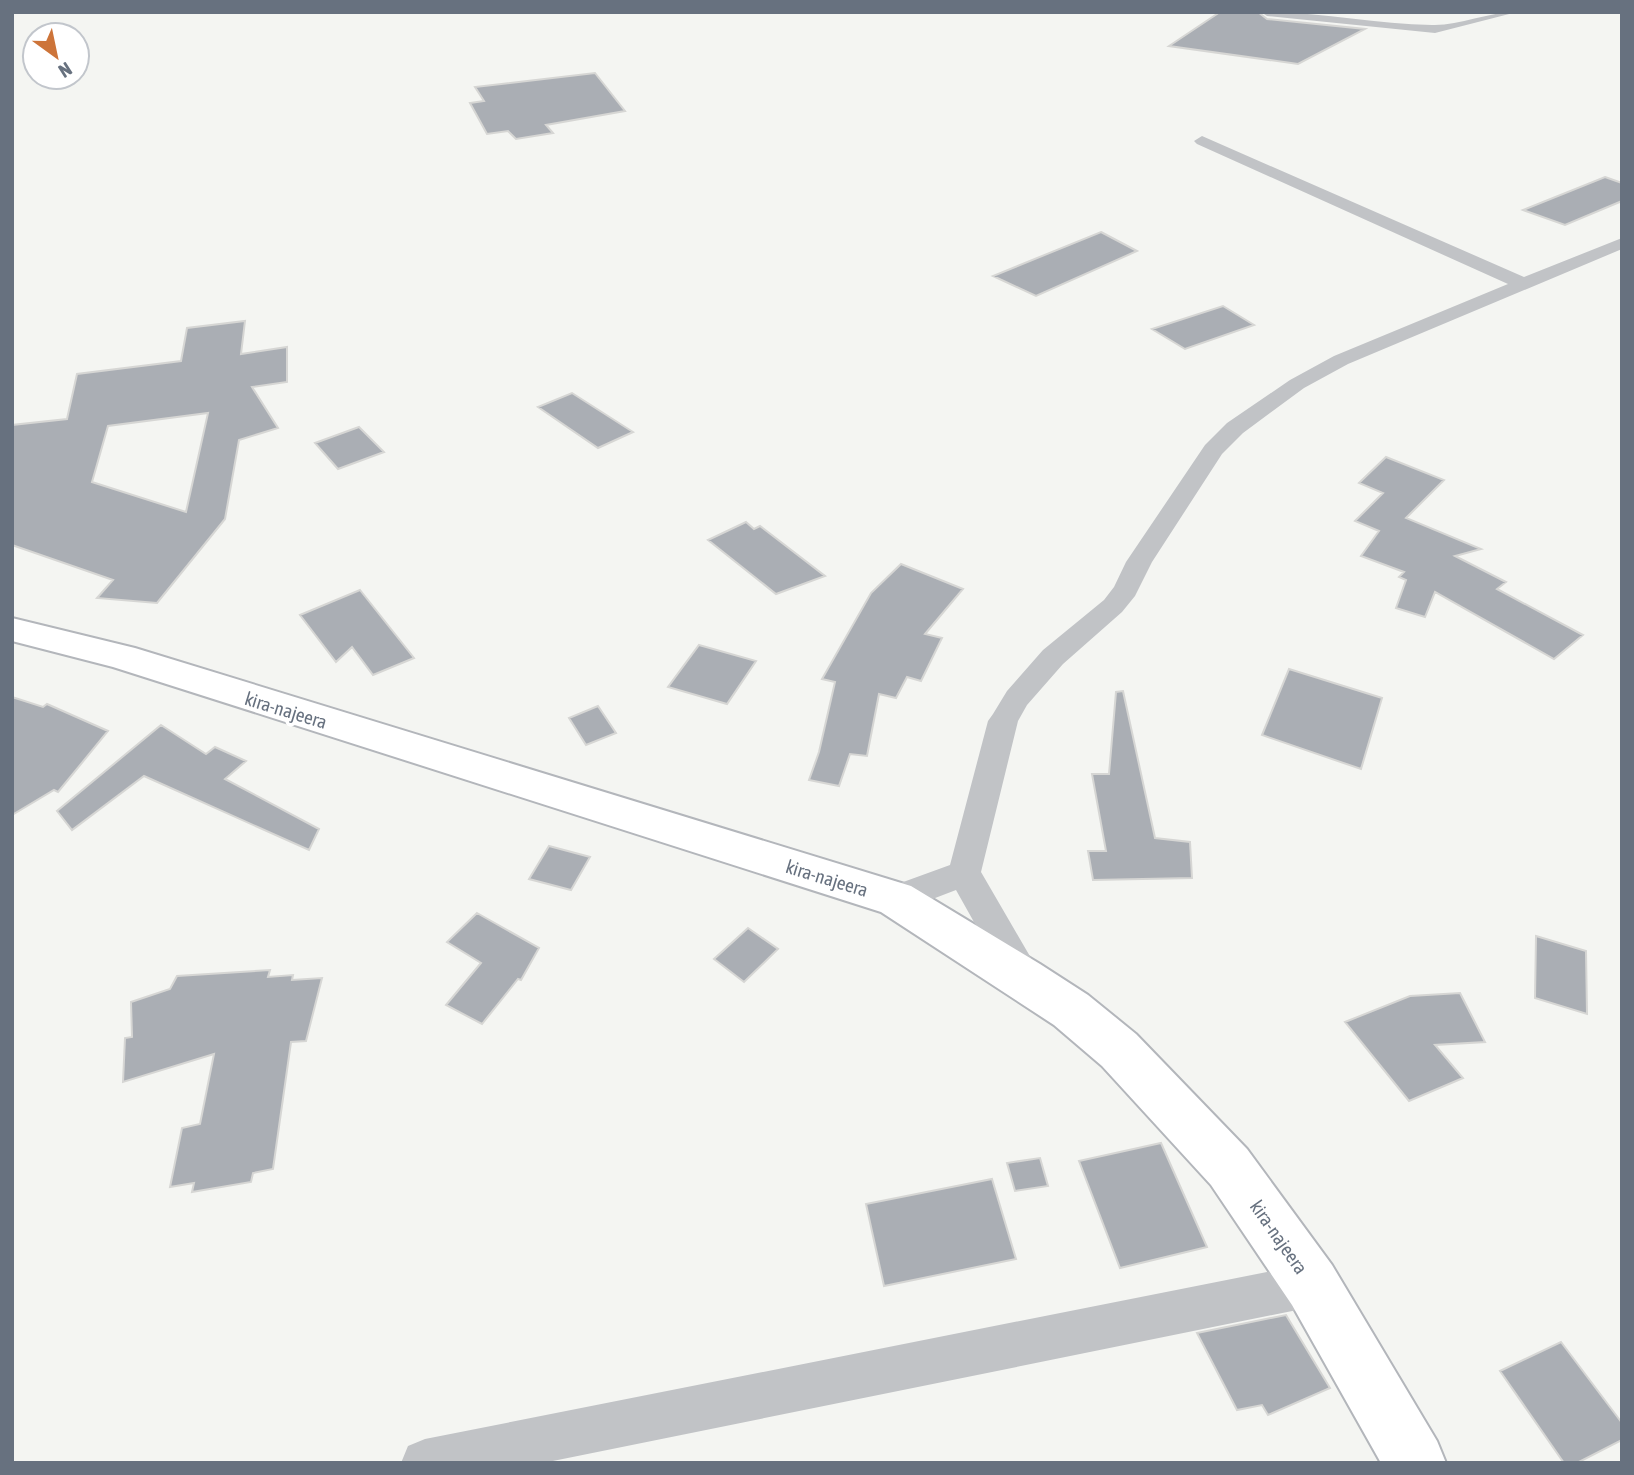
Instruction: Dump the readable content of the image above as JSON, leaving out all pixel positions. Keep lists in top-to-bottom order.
{
  "streets": {
    "street": ["kira-najeera"]
  },
  "north": "bottom right"
}
